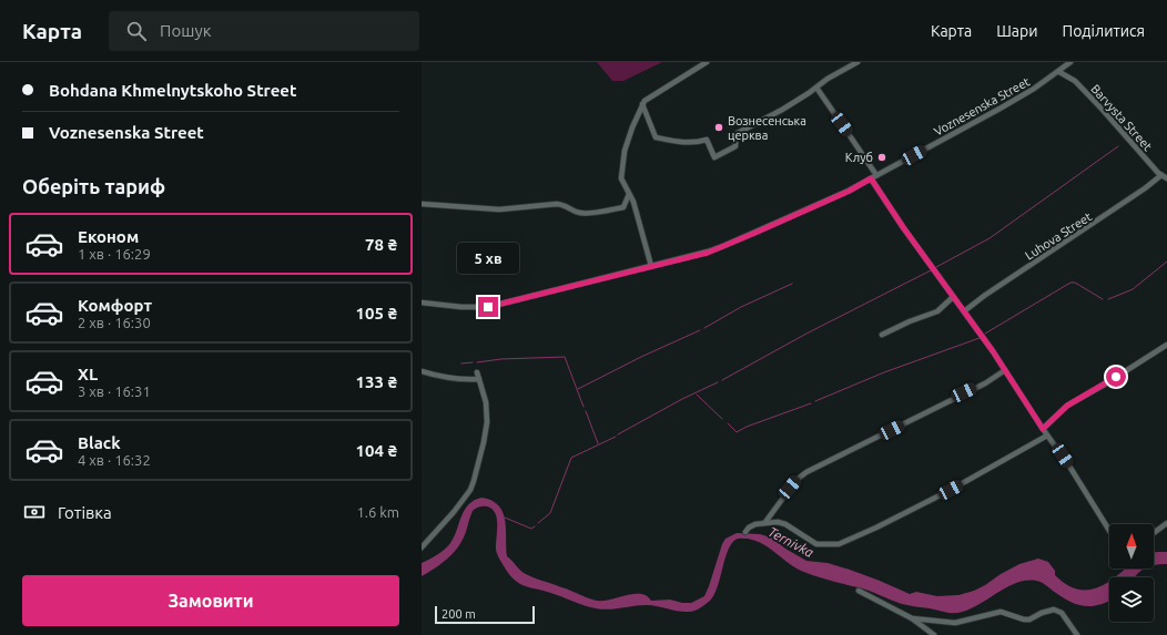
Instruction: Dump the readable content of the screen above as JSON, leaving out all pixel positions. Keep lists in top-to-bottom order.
{
  "streets": {
    "street": ["Voznesenska Street", "Barvysta Street", "Luhova Street"]
  },
  "crossings": [
    ["Voznesenska Street", "Barvysta Street"],
    ["Barvysta Street", "Luhova Street"]
  ],
  "water": ["Ternivka"],
  "places": ["Вознесенська церква", "Клуб"],
  "scale_bar": "200 m",
  "north": "top",
  "page": {
    "header": "Карта",
    "search": "Пошук",
    "nav": ["Карта", "Шари", "Поділитися"],
    "banner": ["Bohdana Khmelnytskoho Street", "Voznesenska Street"],
    "heading": "Оберіть тариф",
    "list": [
      {
        "name": "Економ",
        "note": "1 хв · 16:29",
        "value": "78 ₴"
      },
      {
        "name": "Комфорт",
        "note": "2 хв · 16:30",
        "value": "105 ₴"
      },
      {
        "name": "XL",
        "note": "3 хв · 16:31",
        "value": "133 ₴"
      },
      {
        "name": "Black",
        "note": "4 хв · 16:32",
        "value": "104 ₴"
      }
    ],
    "bubble": "5 хв",
    "pay": ["Готівка", "1.6 km"],
    "buttons": "Замовити",
    "scale": "200 m"
  }
}
